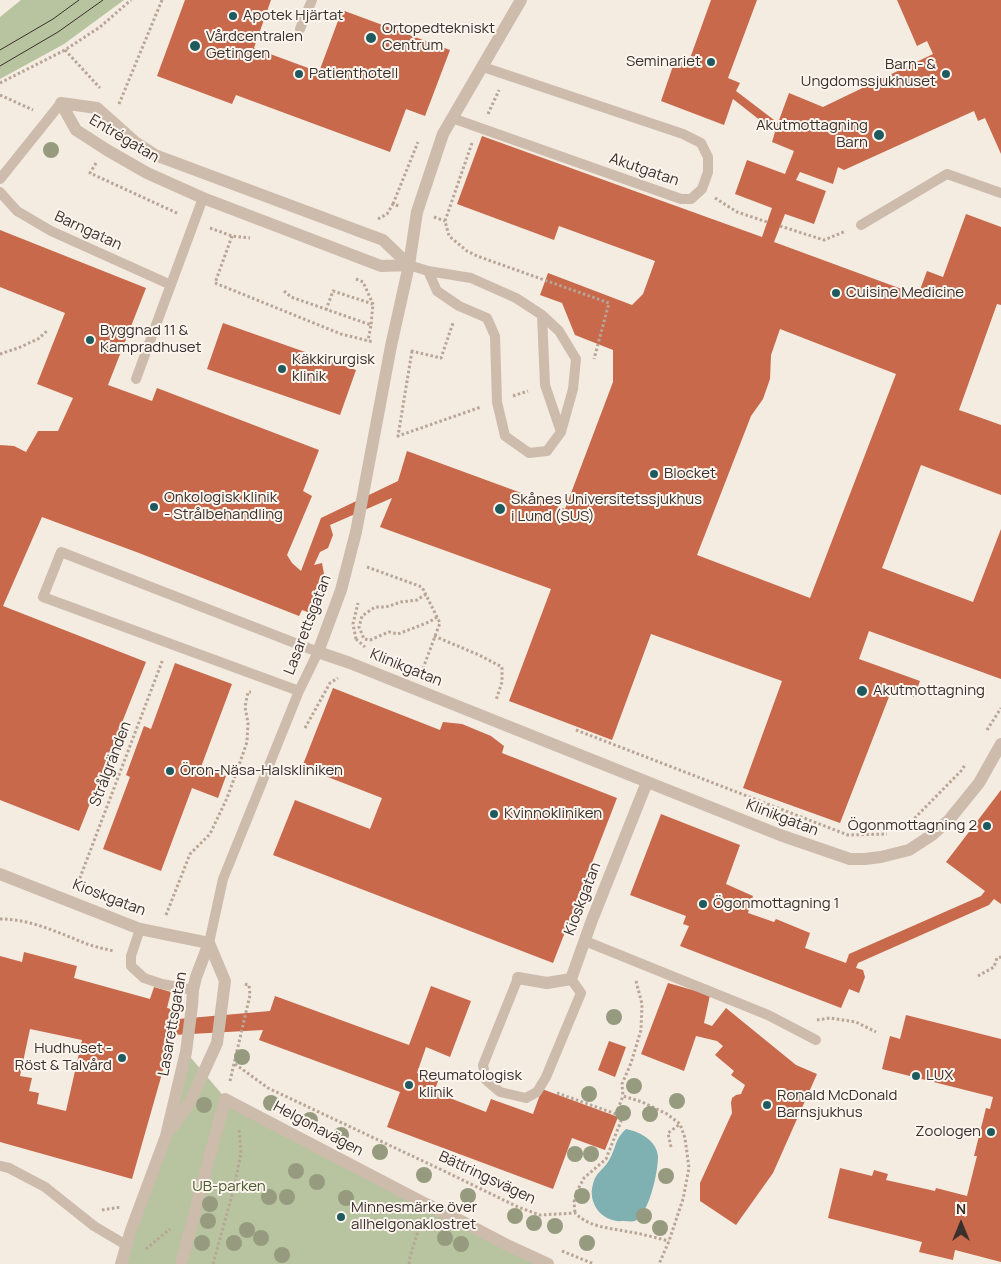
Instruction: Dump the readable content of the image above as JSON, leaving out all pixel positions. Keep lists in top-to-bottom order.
{
  "streets": {
    "street": [
      "Entrégatan",
      "Lasarettsgatan",
      "Klinikgatan",
      "Kioskgatan",
      "Helgonavägen"
    ],
    "lane": ["Akutgatan", "Barngatan"],
    "path": ["Strålgränden", "Bättringsvägen"]
  },
  "crossings": [
    ["Entrégatan", "Lasarettsgatan"],
    ["Akutgatan", "Lasarettsgatan"],
    ["Lasarettsgatan", "Klinikgatan"],
    ["Lasarettsgatan", "Kioskgatan"],
    ["Klinikgatan", "Kioskgatan"]
  ],
  "parks": ["UB-parken"],
  "places": [
    "Apotek Hjärtat",
    "Ortopedtekniskt Centrum",
    "Vårdcentralen Getingen",
    "Seminariet",
    "Patienthotell",
    "Barn- & Ungdomssjukhuset",
    "Akutmottagning Barn",
    "Cuisine Medicine",
    "Byggnad 11 & Kampradhuset",
    "Käkkirurgisk klinik",
    "Blocket",
    "Onkologisk klinik - Strålbehandling",
    "Skånes Universitetssjukhus i Lund (SUS)",
    "Akutmottagning",
    "Öron-Näsa-Halskliniken",
    "Kvinnokliniken",
    "Ögonmottagning 2",
    "Ögonmottagning 1",
    "Hudhuset - Röst & Talvård",
    "LUX",
    "Reumatologisk klinik",
    "Ronald McDonald Barnsjukhus",
    "Zoologen",
    "Minnesmärke över allhelgonaklostret"
  ],
  "north": "top"
}
